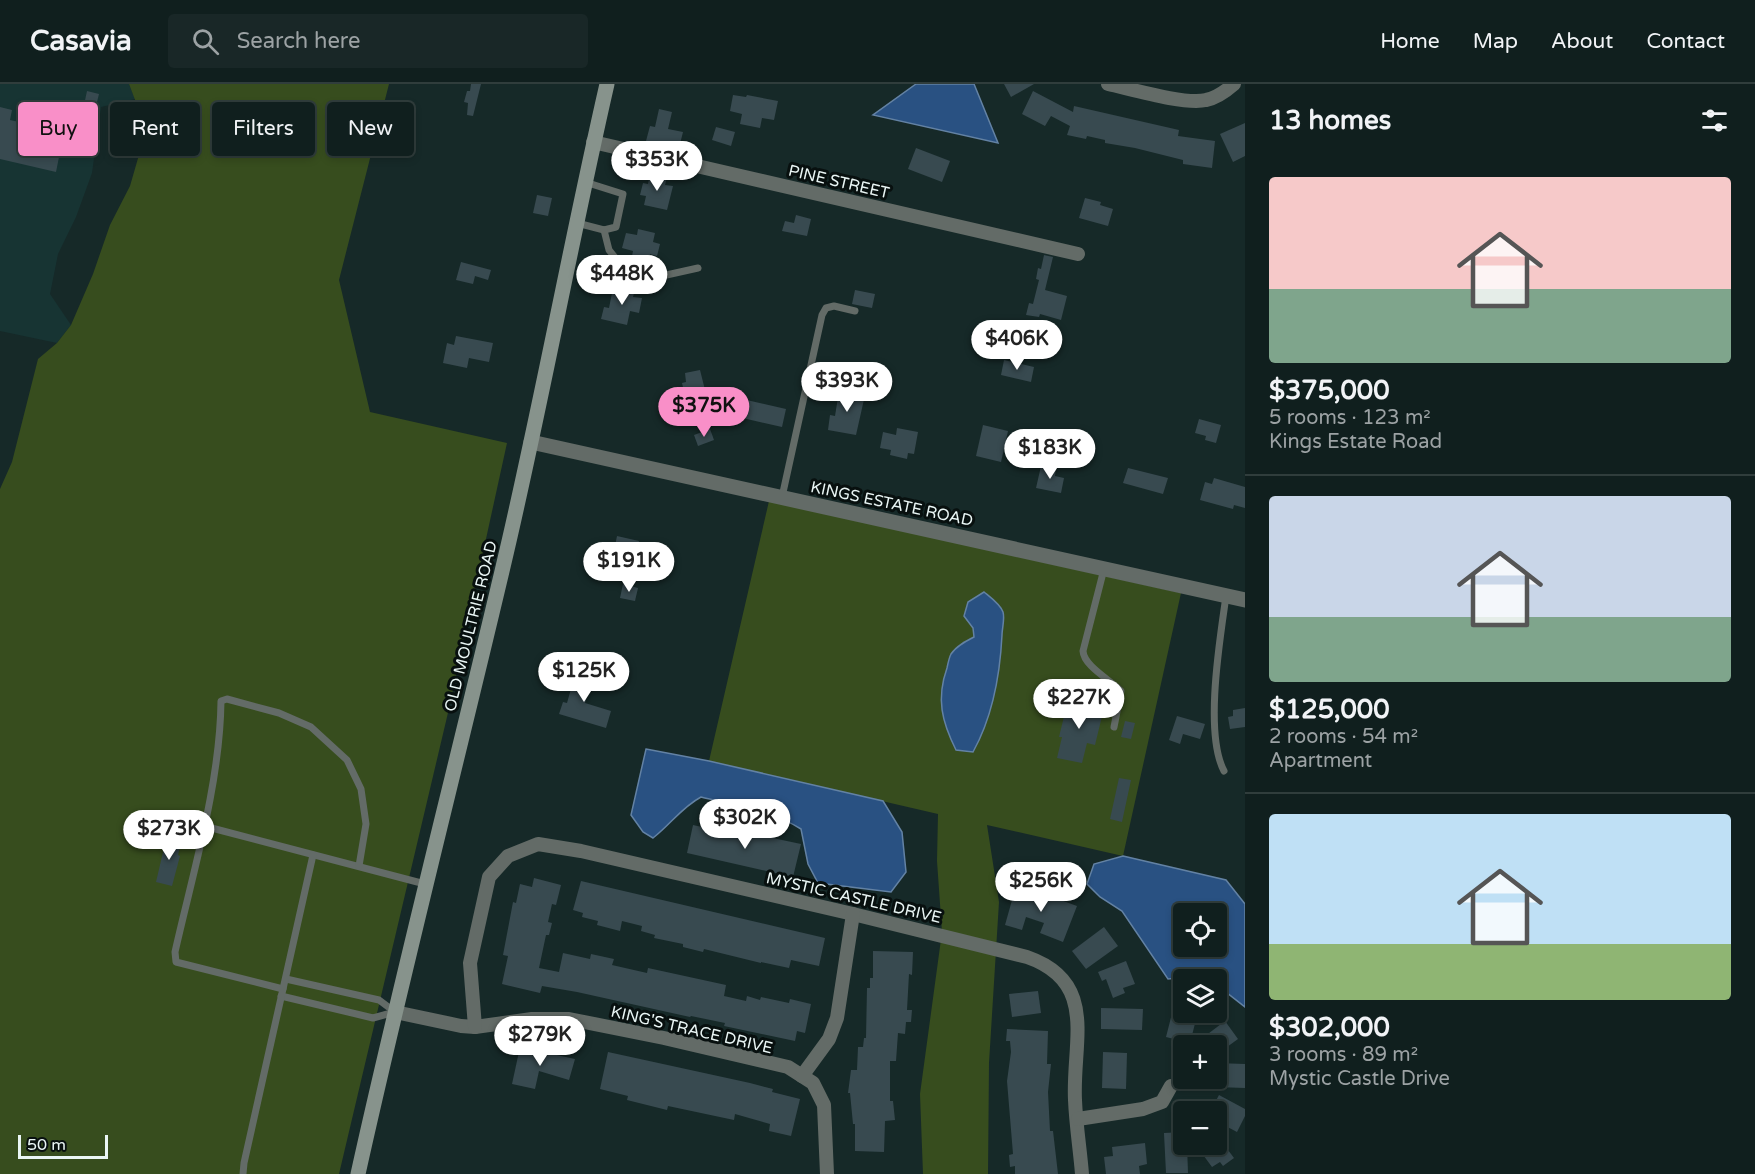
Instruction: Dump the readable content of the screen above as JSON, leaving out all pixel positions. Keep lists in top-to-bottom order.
{
  "streets": {
    "main road": ["OLD MOULTRIE ROAD"],
    "street": [
      "PINE STREET",
      "KINGS ESTATE ROAD",
      "MYSTIC CASTLE DRIVE",
      "KING'S TRACE DRIVE"
    ]
  },
  "crossings": [
    ["PINE STREET", "OLD MOULTRIE ROAD"],
    ["KINGS ESTATE ROAD", "OLD MOULTRIE ROAD"],
    ["OLD MOULTRIE ROAD", "KING'S TRACE DRIVE"],
    ["MYSTIC CASTLE DRIVE", "KING'S TRACE DRIVE"]
  ],
  "scale_bar": "50 m",
  "page": {
    "header": "Casavia",
    "search": "Search here",
    "nav": [
      "Home",
      "Map",
      "About",
      "Contact"
    ],
    "heading": "13 homes",
    "chip": [
      "Buy",
      "Rent",
      "Filters",
      "New"
    ],
    "price": [
      "$353K",
      "$448K",
      "$406K",
      "$393K",
      "$375K",
      "$183K",
      "$191K",
      "$125K",
      "$227K",
      "$302K",
      "$273K",
      "$256K",
      "$279K"
    ],
    "list": [
      {
        "name": "$375,000",
        "note": "5 rooms · 123 m² · Kings Estate Road"
      },
      {
        "name": "$125,000",
        "note": "2 rooms · 54 m² · Apartment"
      },
      {
        "name": "$302,000",
        "note": "3 rooms · 89 m² · Mystic Castle Drive"
      }
    ],
    "map_buttons": ["+", "−"],
    "scale": "50 m"
  }
}
